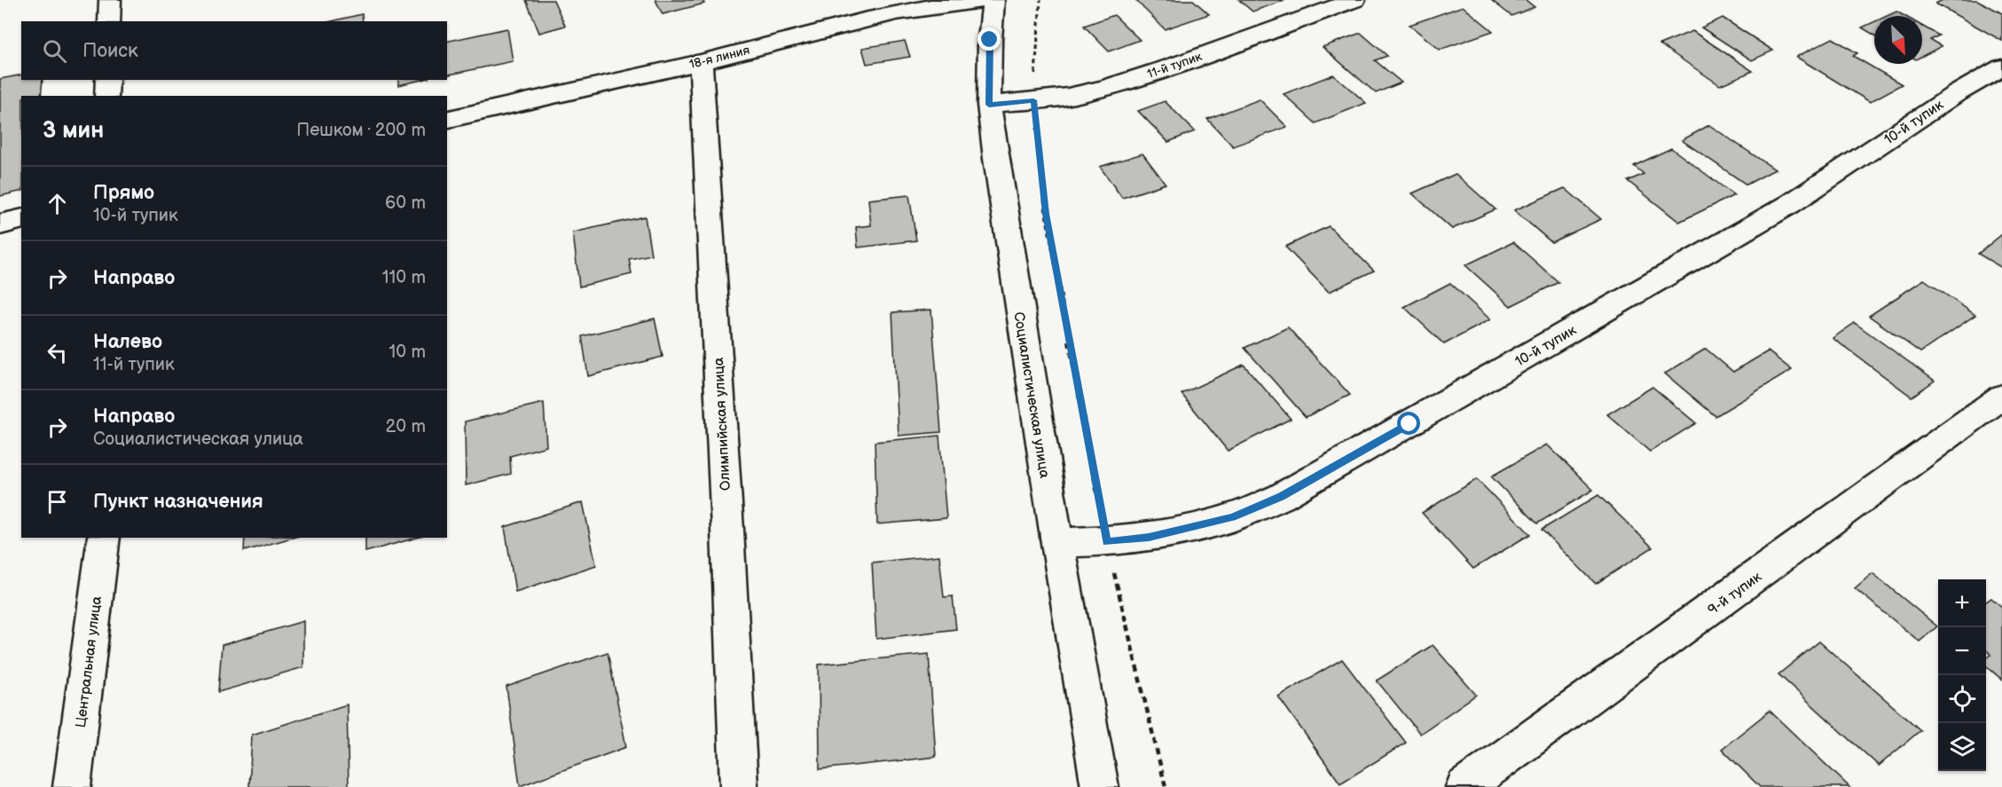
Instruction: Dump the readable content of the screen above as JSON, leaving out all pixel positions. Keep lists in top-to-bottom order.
{
  "streets": {
    "street": [
      "18-я линия",
      "11-й тупик",
      "10-й тупик",
      "Социалистическая улица",
      "Олимпийская улица",
      "9-й тупик",
      "Центральная улица"
    ]
  },
  "crossings": [
    ["18-я линия", "Социалистическая улица"],
    ["18-я линия", "Олимпийская улица"],
    ["11-й тупик", "Социалистическая улица"],
    ["10-й тупик", "Социалистическая улица"]
  ],
  "north": "bottom right",
  "page": {
    "search": "Поиск",
    "heading": ["3 мин", "Пешком · 200 m"],
    "list": [
      ["Прямо", "10-й тупик", "60 m"],
      ["Направо", "110 m"],
      ["Налево", "11-й тупик", "10 m"],
      ["Направо", "Социалистическая улица", "20 m"],
      "Пункт назначения"
    ],
    "map_buttons": ["+", "−"]
  }
}
